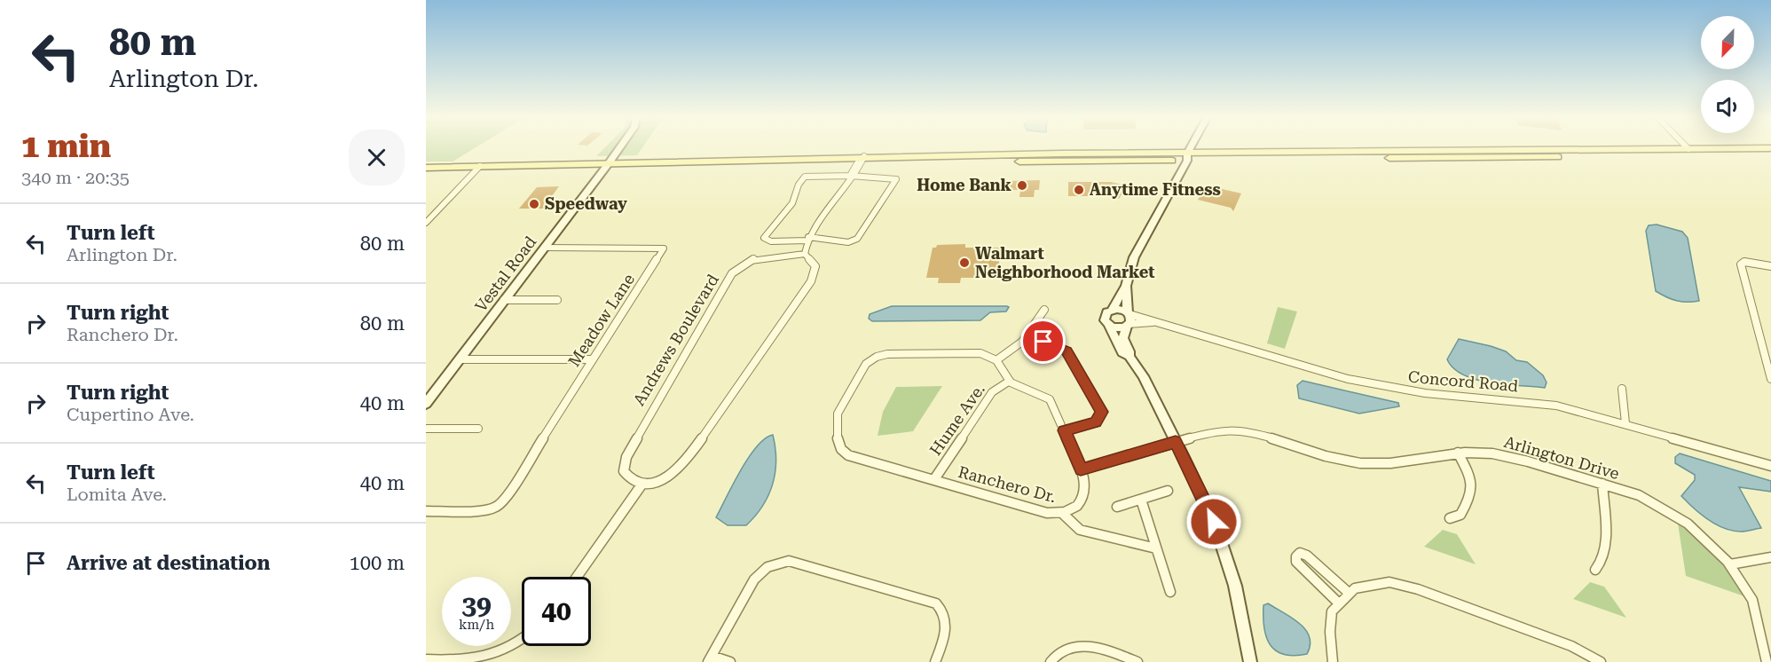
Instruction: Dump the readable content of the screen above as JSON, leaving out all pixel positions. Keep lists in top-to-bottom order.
{
  "streets": {
    "street": [
      "Vestal Road",
      "Meadow Lane",
      "Andrews Boulevard",
      "Concord Road",
      "Hume Ave.",
      "Arlington Drive",
      "Ranchero Dr."
    ]
  },
  "crossings": [
    ["Vestal Road", "Meadow Lane"],
    ["Hume Ave.", "Ranchero Dr."],
    ["Arlington Drive", "Ranchero Dr."]
  ],
  "places": [
    "Home Bank",
    "Anytime Fitness",
    "Speedway",
    "Walmart Neighborhood Market"
  ],
  "north": "bottom left",
  "page": {
    "turn": ["80 m", "Arlington Dr."],
    "heading": ["1 min", "340 m · 20:35"],
    "list": [
      {
        "name": "Turn left",
        "note": "Arlington Dr.",
        "value": "80 m"
      },
      {
        "name": "Turn right",
        "note": "Ranchero Dr.",
        "value": "80 m"
      },
      {
        "name": "Turn right",
        "note": "Cupertino Ave.",
        "value": "40 m"
      },
      {
        "name": "Turn left",
        "note": "Lomita Ave.",
        "value": "40 m"
      },
      {
        "name": "Arrive at destination",
        "value": "100 m"
      }
    ],
    "speed": "39 km/h",
    "limit": "40"
  }
}
